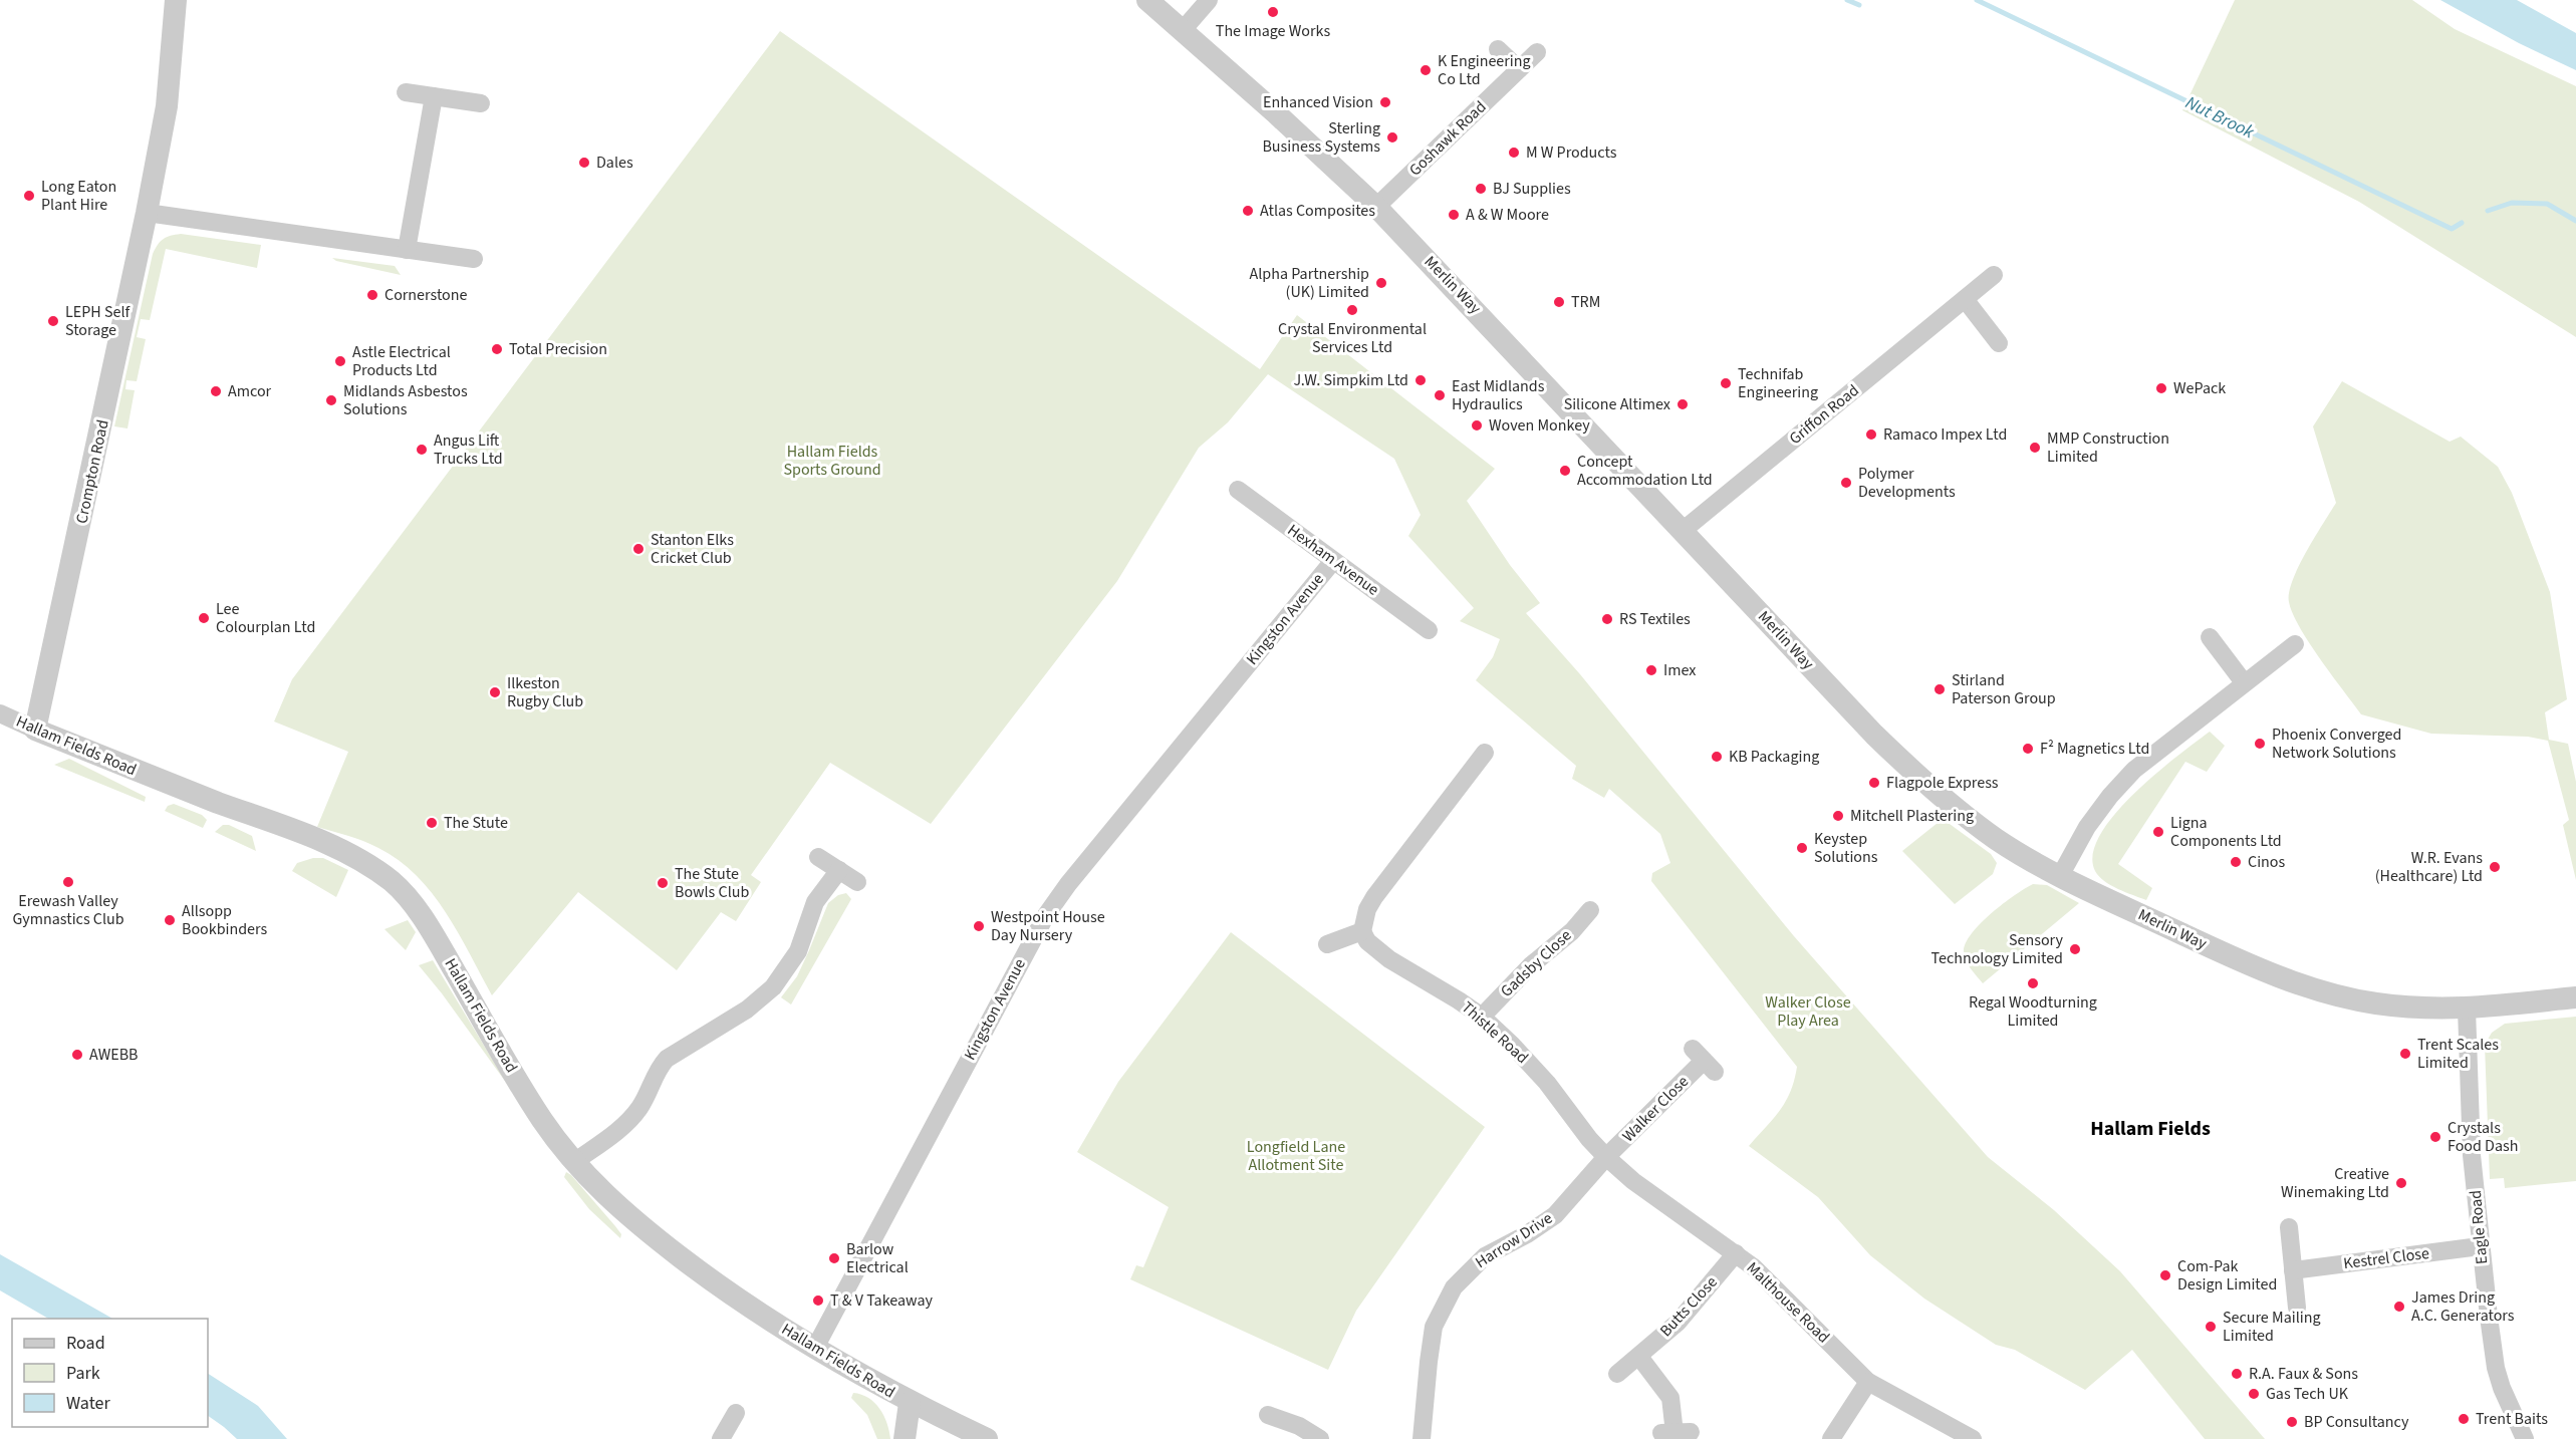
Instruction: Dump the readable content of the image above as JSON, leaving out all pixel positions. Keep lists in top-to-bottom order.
{
  "streets": {
    "street": [
      "Goshawk Road",
      "Merlin Way",
      "Griffon Road",
      "Crompton Road",
      "Hexham Avenue",
      "Kingston Avenue",
      "Hallam Fields Road",
      "Gadsby Close",
      "Thistle Road",
      "Walker Close",
      "Eagle Road",
      "Harrow Drive",
      "Kestrel Close",
      "Malthouse Road",
      "Butts Close"
    ]
  },
  "crossings": [
    ["Goshawk Road", "Merlin Way"],
    ["Merlin Way", "Griffon Road"],
    ["Merlin Way", "Eagle Road"],
    ["Crompton Road", "Hallam Fields Road"],
    ["Hexham Avenue", "Kingston Avenue"],
    ["Kingston Avenue", "Hallam Fields Road"],
    ["Gadsby Close", "Thistle Road"],
    ["Thistle Road", "Walker Close"],
    ["Thistle Road", "Harrow Drive"],
    ["Thistle Road", "Malthouse Road"],
    ["Walker Close", "Harrow Drive"],
    ["Walker Close", "Malthouse Road"],
    ["Eagle Road", "Kestrel Close"],
    ["Harrow Drive", "Malthouse Road"],
    ["Malthouse Road", "Butts Close"]
  ],
  "districts": ["Hallam Fields"],
  "water": ["Nut Brook"],
  "parks": ["Hallam Fields Sports Ground", "Walker Close Play Area", "Longfield Lane Allotment Site"],
  "places": [
    "The Image Works",
    "K Engineering Co Ltd",
    "Enhanced Vision",
    "Sterling Business Systems",
    "M W Products",
    "Dales",
    "BJ Supplies",
    "Long Eaton Plant Hire",
    "Atlas Composites",
    "A & W Moore",
    "Alpha Partnership (UK) Limited",
    "Cornerstone",
    "TRM",
    "Crystal Environmental Services Ltd",
    "LEPH Self Storage",
    "Total Precision",
    "Astle Electrical Products Ltd",
    "J.W. Simpkim Ltd",
    "Technifab Engineering",
    "WePack",
    "Amcor",
    "East Midlands Hydraulics",
    "Midlands Asbestos Solutions",
    "Silicone Altimex",
    "Woven Monkey",
    "Ramaco Impex Ltd",
    "MMP Construction Limited",
    "Angus Lift Trucks Ltd",
    "Concept Accommodation Ltd",
    "Polymer Developments",
    "Stanton Elks Cricket Club",
    "Lee Colourplan Ltd",
    "RS Textiles",
    "Imex",
    "Stirland Paterson Group",
    "Ilkeston Rugby Club",
    "Phoenix Converged Network Solutions",
    "F² Magnetics Ltd",
    "KB Packaging",
    "Flagpole Express",
    "Mitchell Plastering",
    "The Stute",
    "Ligna Components Ltd",
    "Keystep Solutions",
    "Cinos",
    "W.R. Evans (Healthcare) Ltd",
    "Erewash Valley Gymnastics Club",
    "The Stute Bowls Club",
    "Allsopp Bookbinders",
    "Westpoint House Day Nursery",
    "Sensory Technology Limited",
    "Regal Woodturning Limited",
    "Trent Scales Limited",
    "AWEBB",
    "Crystals Food Dash",
    "Creative Winemaking Ltd",
    "Barlow Electrical",
    "Com-Pak Design Limited",
    "T & V Takeaway",
    "James Dring A.C. Generators",
    "Secure Mailing Limited",
    "R.A. Faux & Sons",
    "Gas Tech UK",
    "Trent Baits",
    "BP Consultancy"
  ],
  "legend": ["Road", "Park", "Water"]
}
